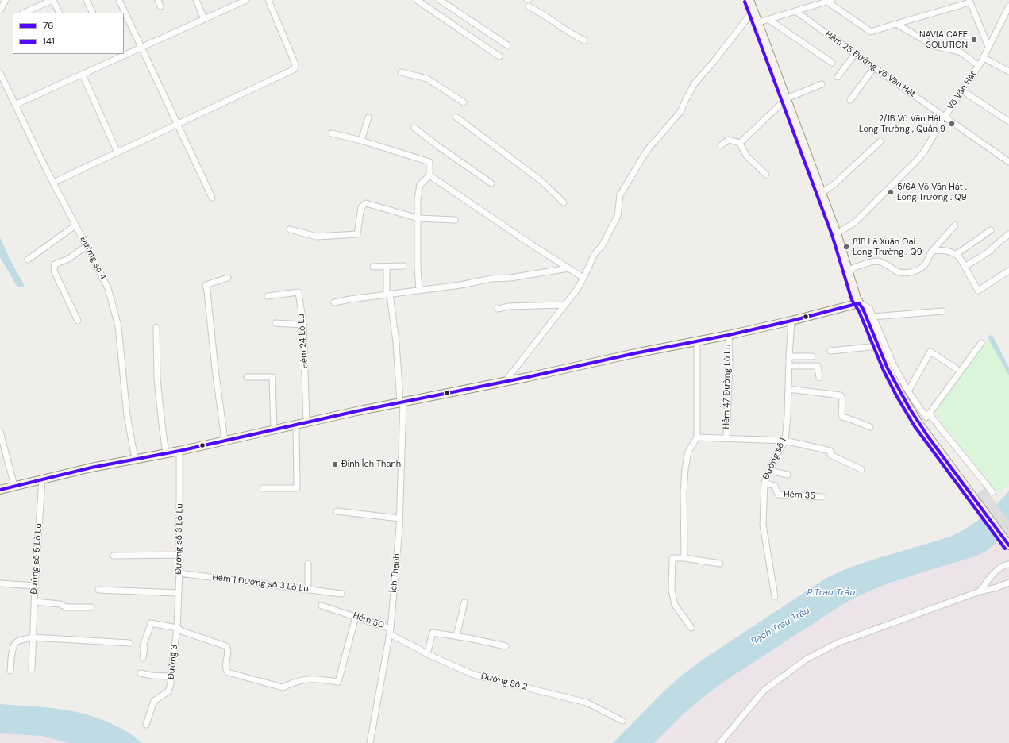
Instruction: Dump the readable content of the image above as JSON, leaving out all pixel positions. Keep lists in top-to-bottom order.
{
  "streets": {
    "street": [
      "Hẻm 25 Đường Võ Văn Hát",
      "Võ Văn Hát",
      "Đường số 4",
      "Hẻm 24 Lò Lu",
      "Hẻm 47 Đường Lò Lu",
      "Đường số 1",
      "Hẻm 35",
      "Đường số 3 Lò Lu",
      "Đường số 5 Lò Lu",
      "Ích Thạnh",
      "Hẻm 1 Đường số 3 Lò Lu",
      "Hẻm 50",
      "Đường 3",
      "Đường Số 2"
    ]
  },
  "crossings": [
    ["Hẻm 25 Đường Võ Văn Hát", "Võ Văn Hát"],
    ["Đường số 1", "Hẻm 35"],
    ["Đường số 3 Lò Lu", "Hẻm 1 Đường số 3 Lò Lu"],
    ["Đường số 3 Lò Lu", "Đường 3"],
    ["Ích Thạnh", "Hẻm 50"],
    ["Ích Thạnh", "Đường Số 2"],
    ["Hẻm 50", "Đường Số 2"]
  ],
  "water": ["R.Trau Trảu", "Rạch Trau Trảu"],
  "places": [
    "NAVIA CAFE SOLUTION",
    "2/1B Võ Văn Hát , Long Trường , Quận 9",
    "5/6A Võ Văn Hát . Long Trường . Q9",
    "81B Lã Xuân Oai . Long Trường . Q9",
    "Đình Ích Thạnh"
  ],
  "lines": ["transit line 141", "transit line 76"],
  "legend": ["76", "141"]
}
